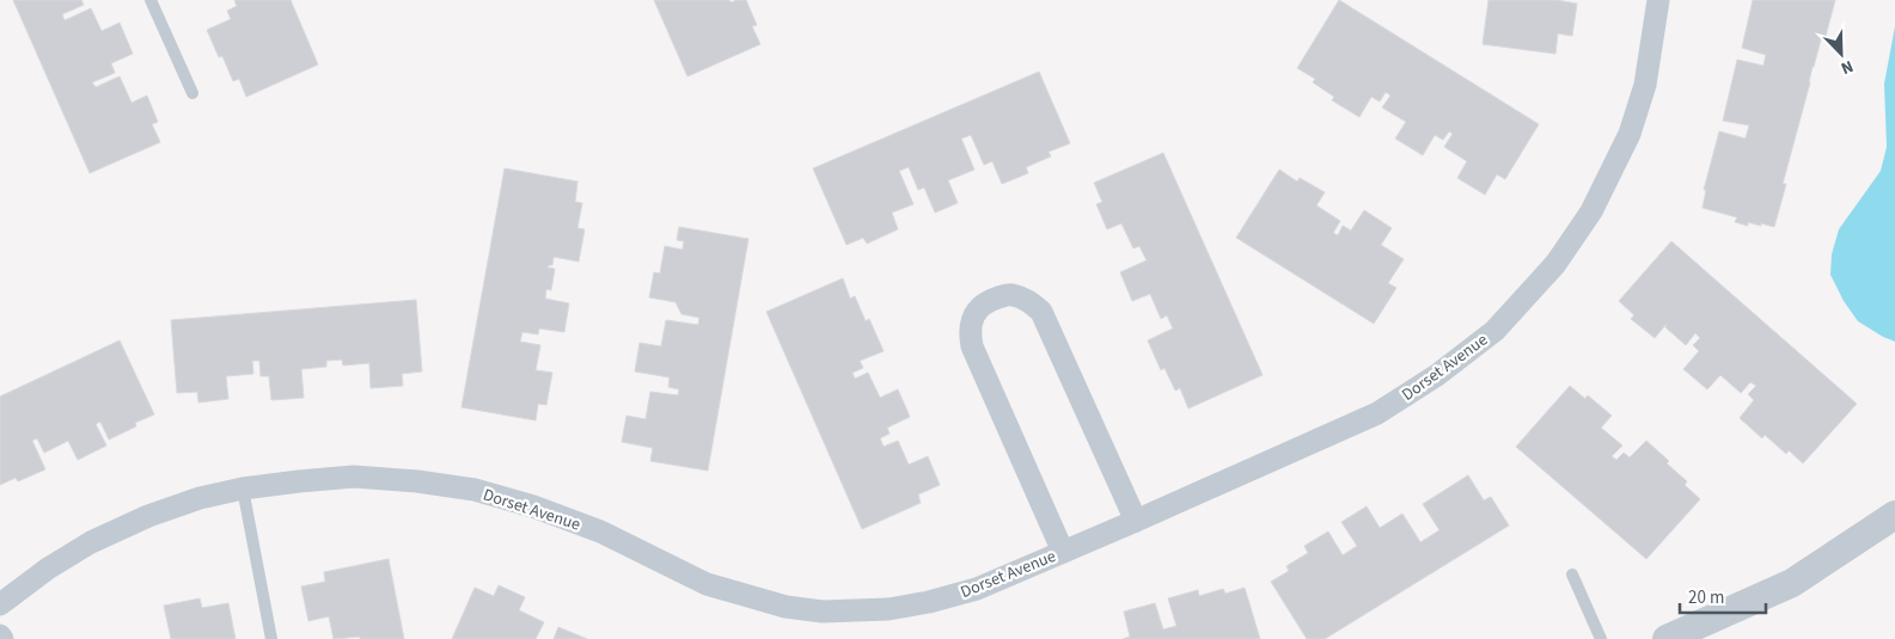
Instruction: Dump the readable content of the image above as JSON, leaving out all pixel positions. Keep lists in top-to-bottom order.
{
  "streets": {
    "street": ["Dorset Avenue"]
  },
  "scale_bar": "20 m",
  "north": "bottom right"
}
